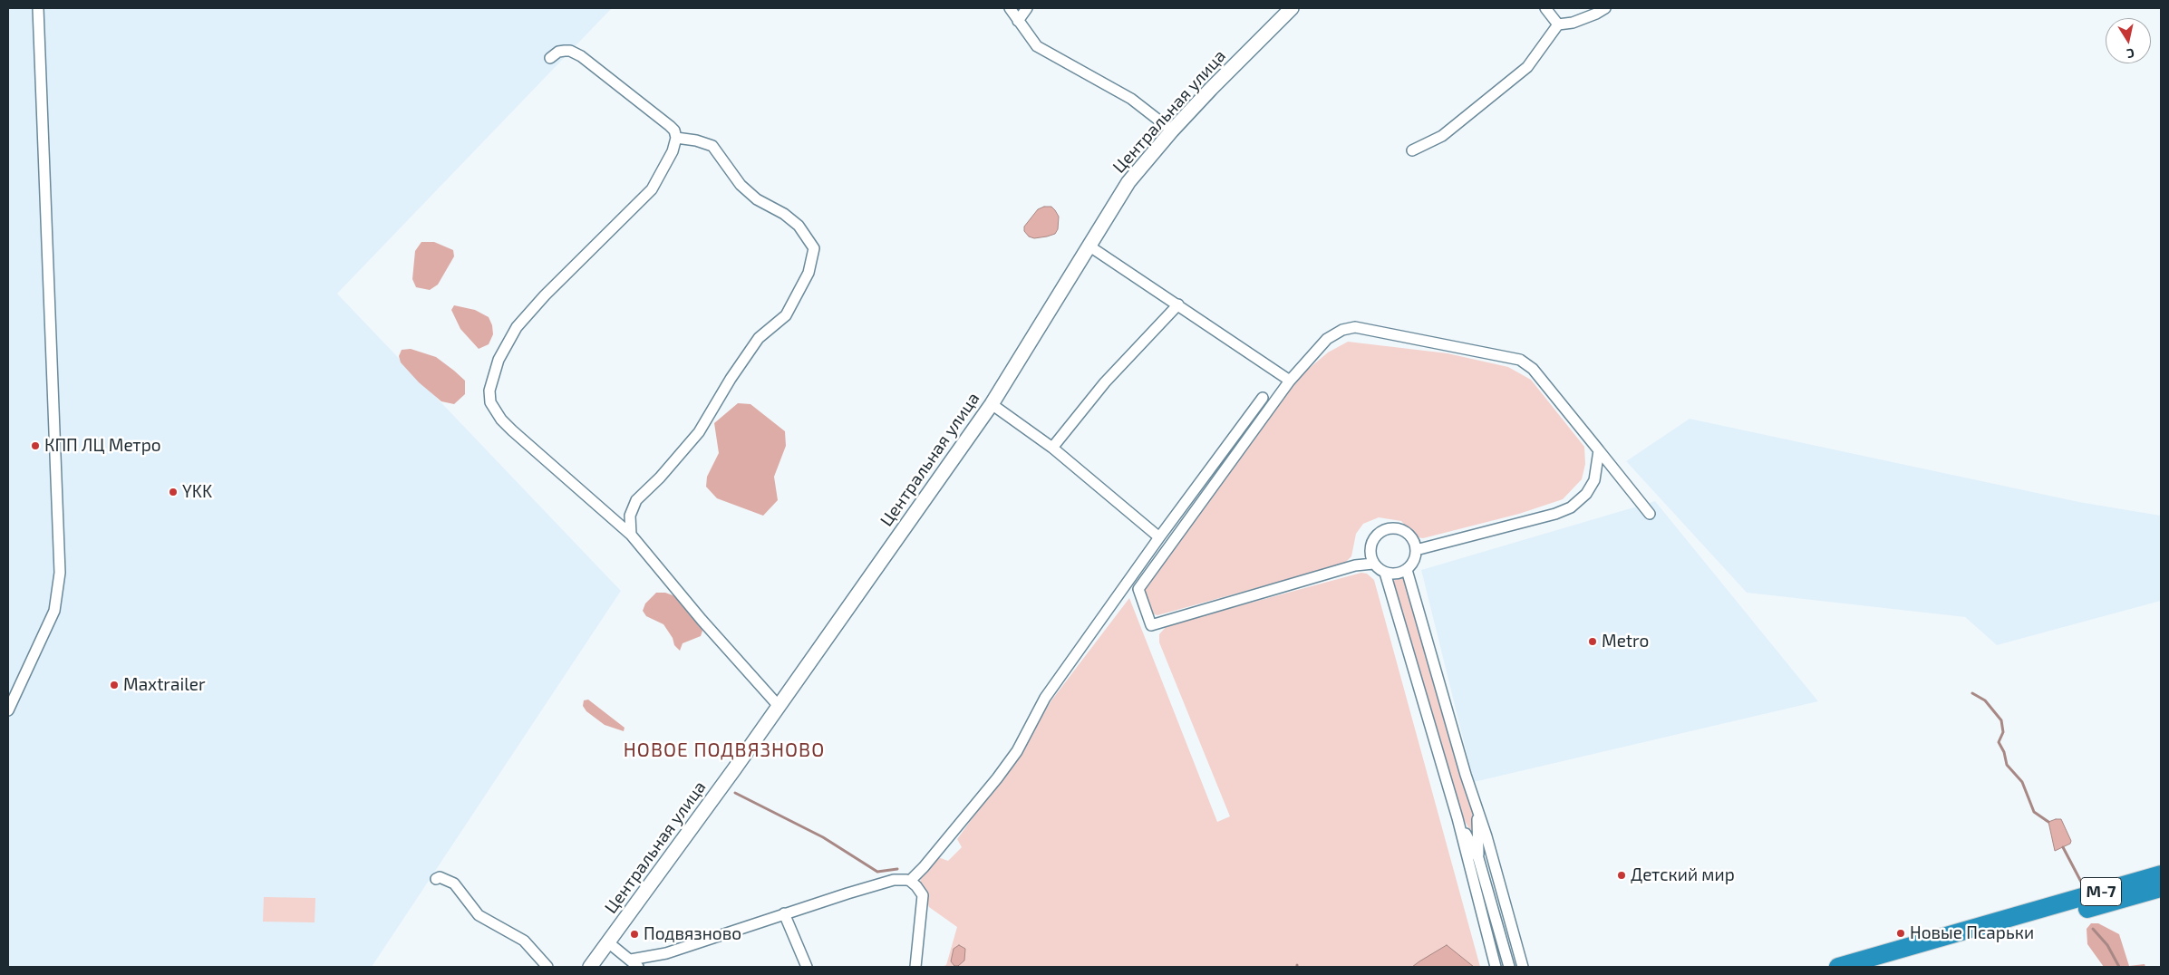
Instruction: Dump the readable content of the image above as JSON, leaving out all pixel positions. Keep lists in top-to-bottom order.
{
  "streets": {
    "highway": ["М-7"],
    "main road": ["Центральная улица"]
  },
  "districts": ["НОВОЕ ПОДВЯЗНОВО"],
  "places": [
    "КПП ЛЦ Метро",
    "YKK",
    "Metro",
    "Maxtrailer",
    "Детский мир",
    "Новые Псарьки",
    "Подвязново"
  ],
  "north": "bottom"
}
